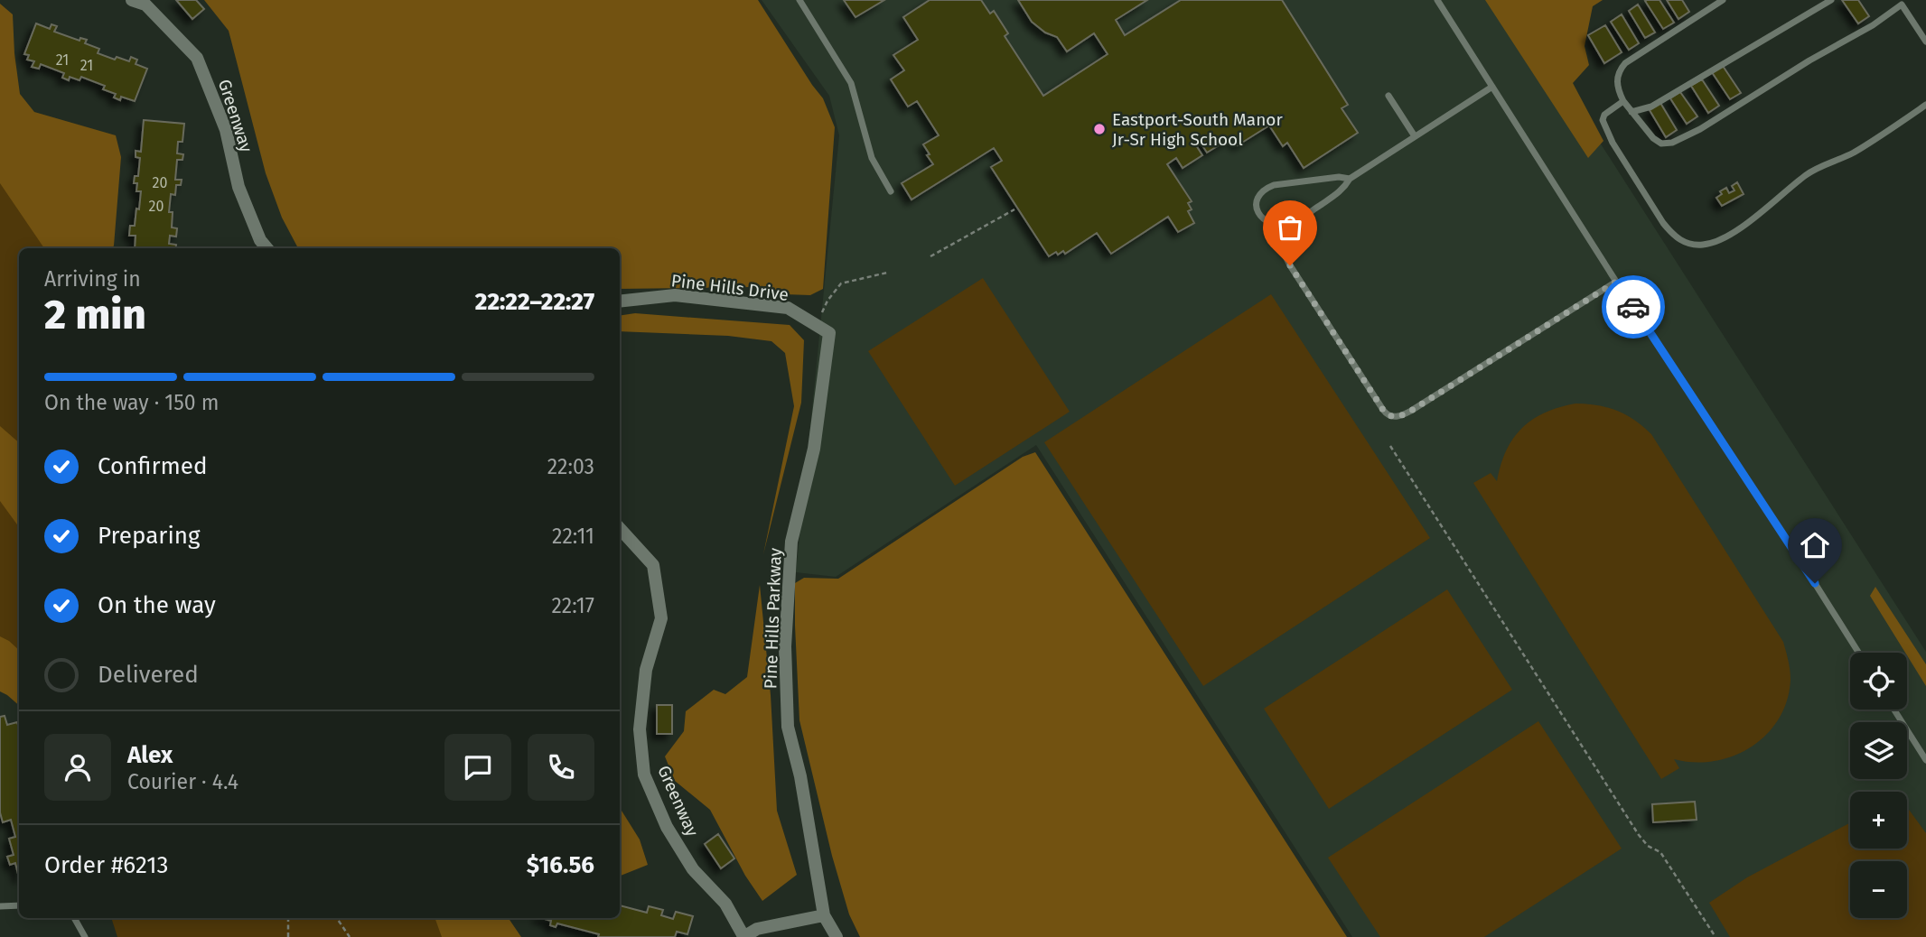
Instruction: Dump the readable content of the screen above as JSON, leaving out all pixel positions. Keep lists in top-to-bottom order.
{
  "streets": {
    "street": ["Greenway", "Pine Hills Drive", "Pine Hills Parkway"]
  },
  "crossings": [
    ["Greenway", "Pine Hills Parkway"],
    ["Pine Hills Drive", "Pine Hills Parkway"]
  ],
  "places": ["Eastport-South Manor Jr-Sr High School"],
  "house_numbers": [
    "21",
    "21",
    "20",
    "20"
  ],
  "page": {
    "heading": ["2 min", "Arriving in", "22:22–22:27"],
    "panel": [
      "Alex",
      "Courier · 4.4",
      "Order #6213",
      "$16.56"
    ],
    "bar": "On the way · 150 m",
    "list": [
      ["Confirmed", "22:03"],
      ["Preparing", "22:11"],
      ["On the way", "22:17"],
      "Delivered"
    ],
    "map_buttons": ["+", "−"]
  }
}
